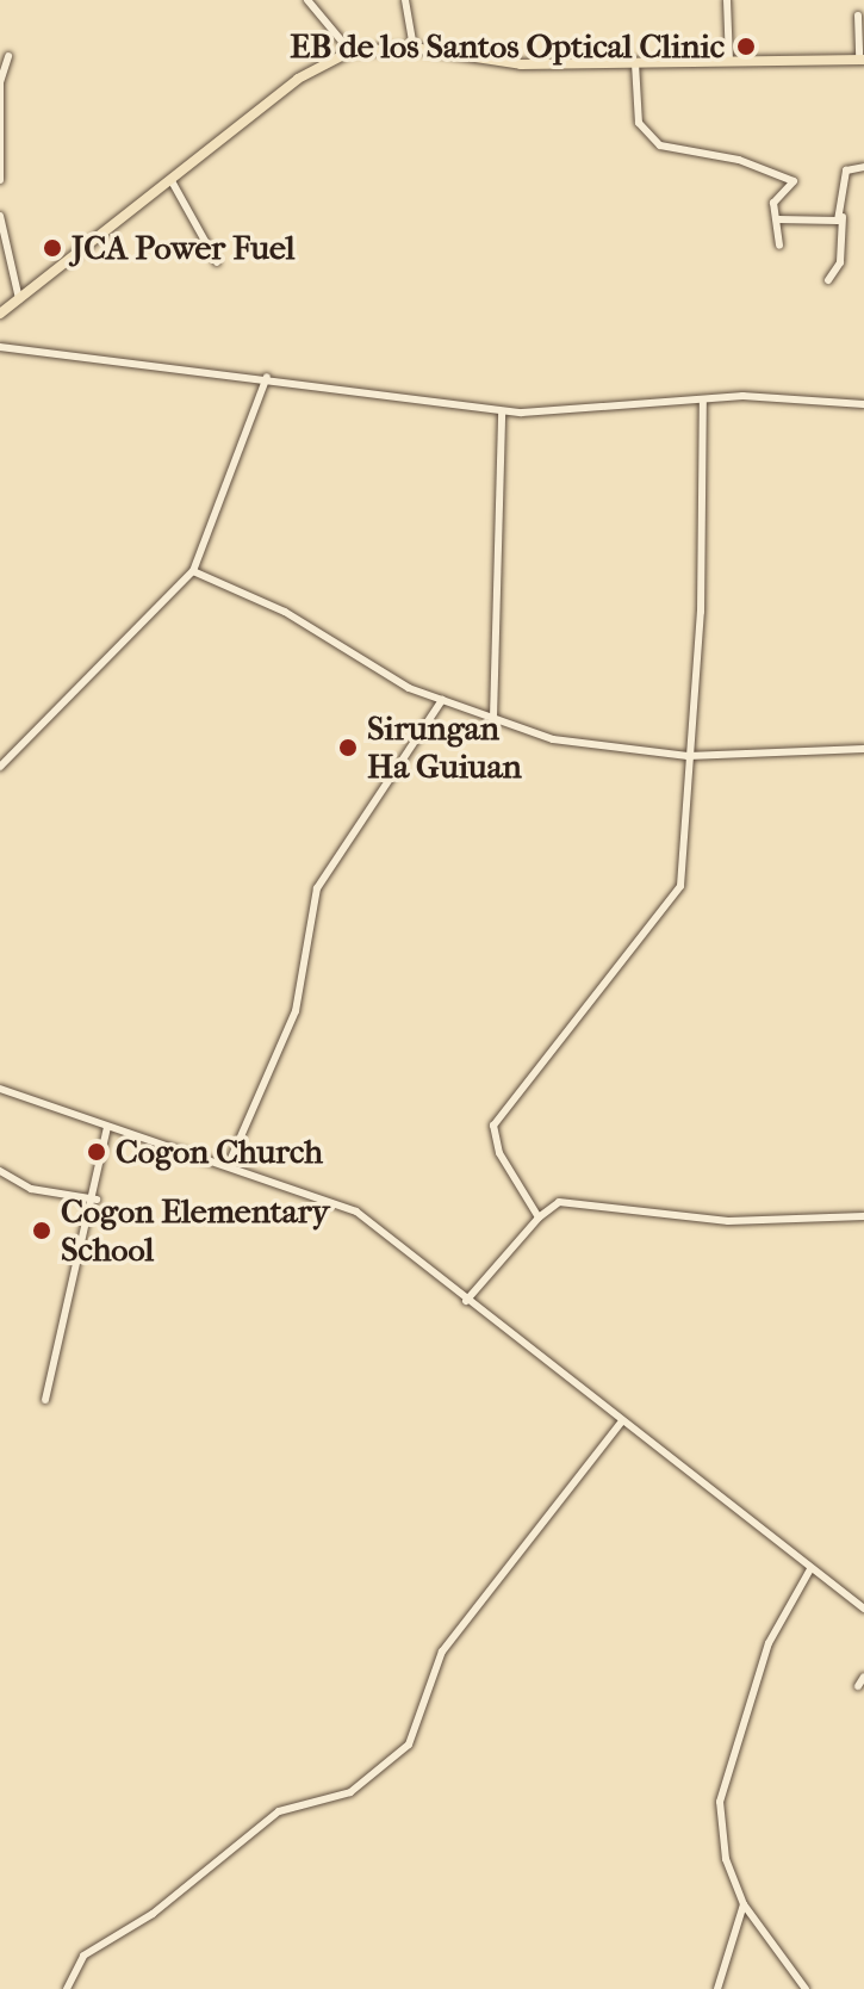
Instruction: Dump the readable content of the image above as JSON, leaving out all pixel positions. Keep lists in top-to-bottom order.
{
  "places": [
    "EB de los Santos Optical Clinic",
    "JCA Power Fuel",
    "Sirungan Ha Guiuan",
    "Cogon Church",
    "Cogon Elementary School"
  ]
}
